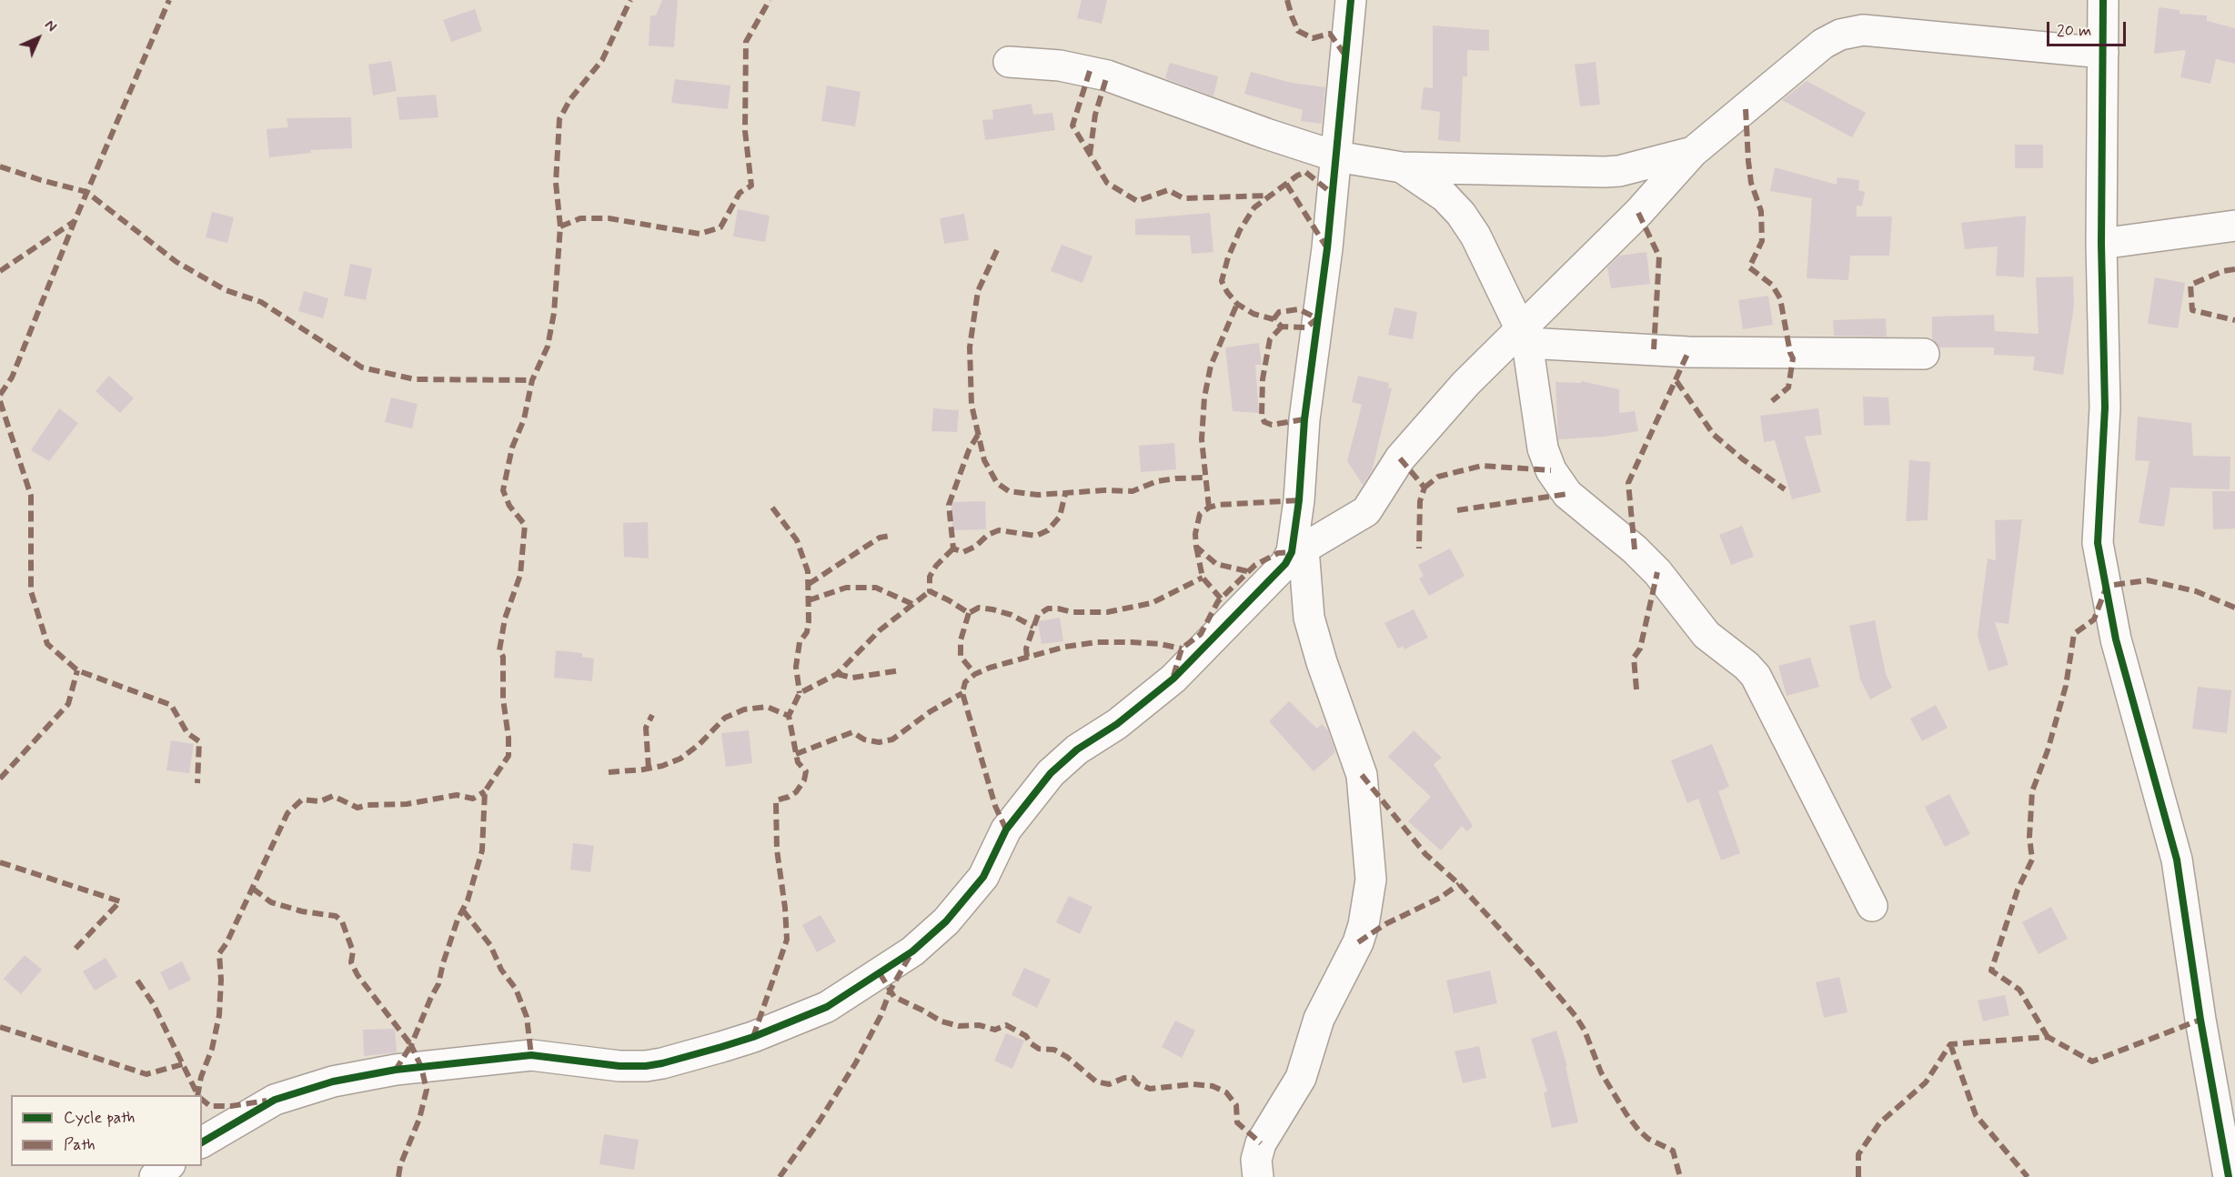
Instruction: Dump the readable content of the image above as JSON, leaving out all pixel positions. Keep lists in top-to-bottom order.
{
  "legend": ["Cycle path", "Path"],
  "scale_bar": "20 m",
  "north": "top right"
}
